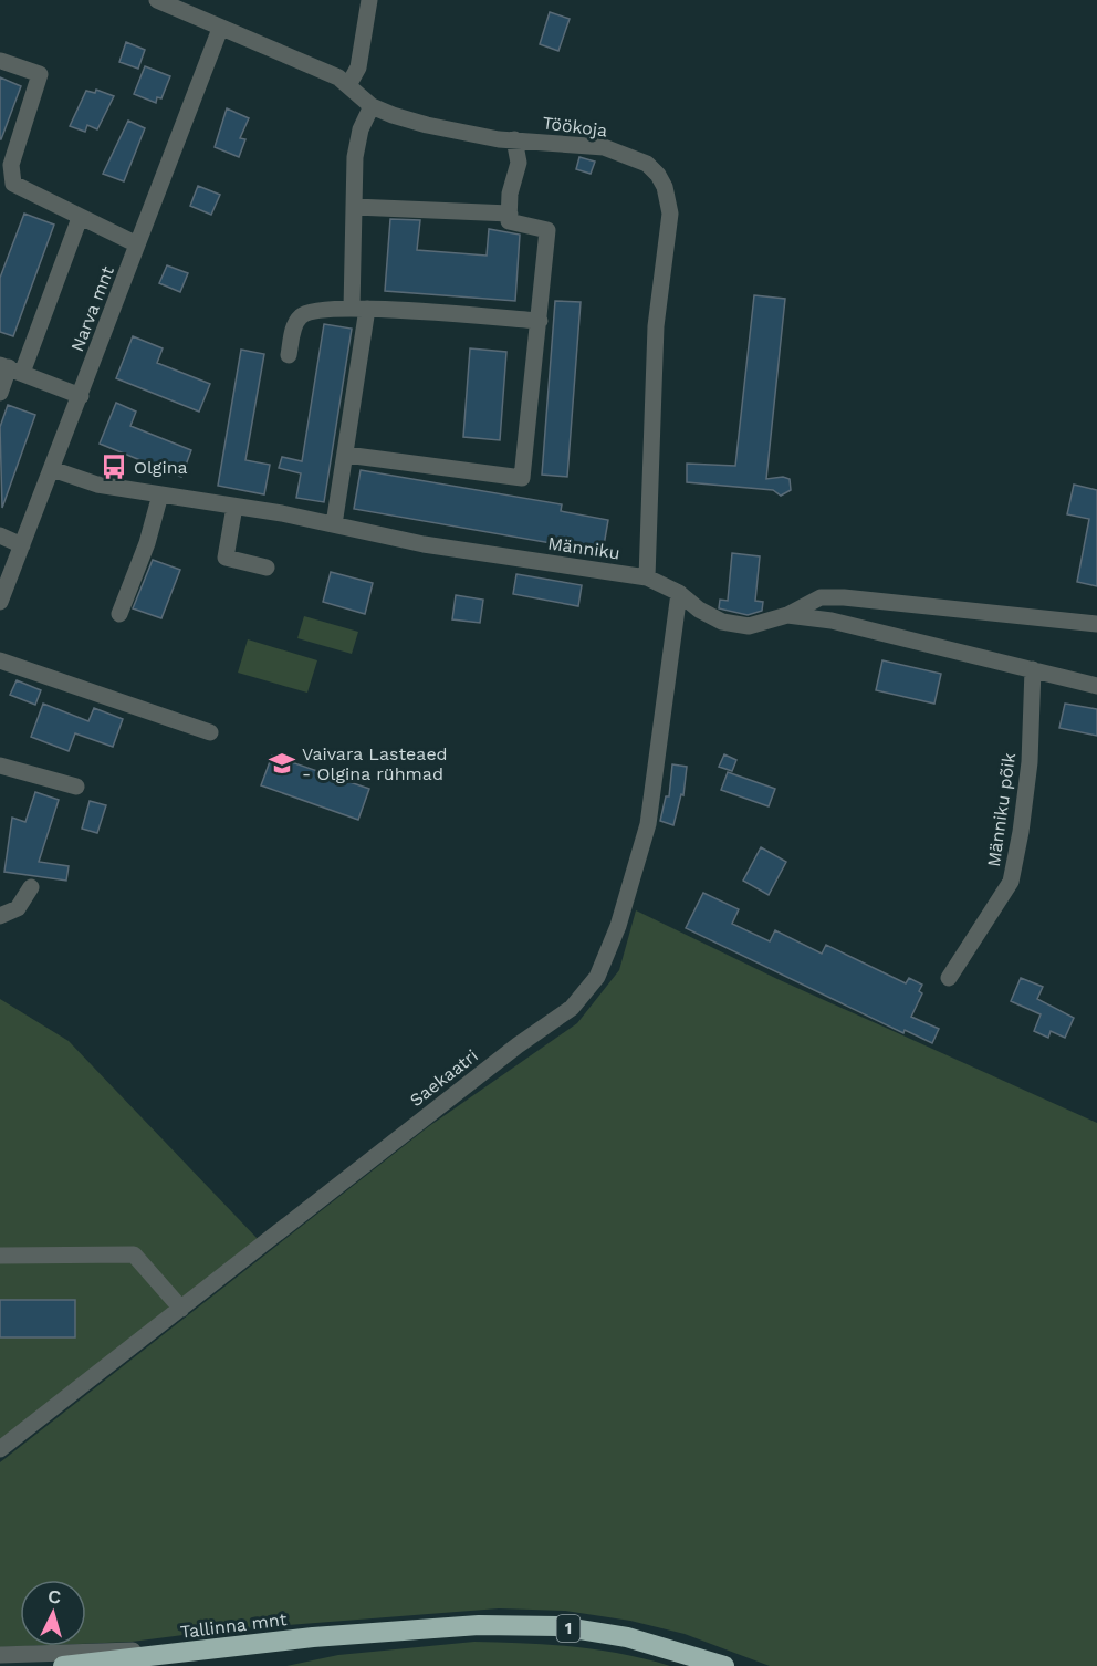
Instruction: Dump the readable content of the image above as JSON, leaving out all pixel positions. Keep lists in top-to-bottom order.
{
  "streets": {
    "highway": ["Tallinna mnt", "1"],
    "street": [
      "Töökoja",
      "Narva mnt",
      "Männiku",
      "Männiku põik",
      "Saekaatri"
    ]
  },
  "crossings": [
    ["Töökoja", "Narva mnt"],
    ["Töökoja", "Männiku"],
    ["Narva mnt", "Männiku"],
    ["Männiku", "Männiku põik"],
    ["Männiku", "Saekaatri"]
  ],
  "places": {
    "bus stop": ["Olgina"],
    "school or university": ["Vaivara Lasteaed - Olgina rühmad"]
  },
  "north": "top"
}
